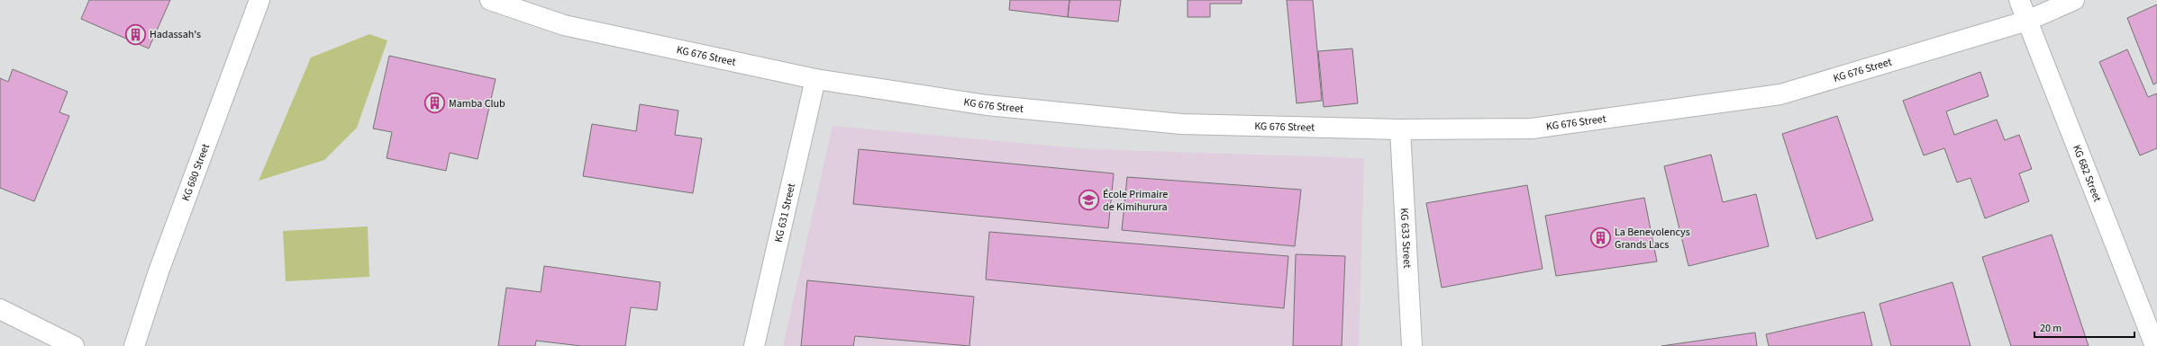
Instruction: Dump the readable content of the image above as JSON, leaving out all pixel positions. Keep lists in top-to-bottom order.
{
  "streets": {
    "street": [
      "KG 676 Street",
      "KG 680 Street",
      "KG 682 Street",
      "KG 631 Street",
      "KG 633 Street"
    ]
  },
  "crossings": [
    ["KG 676 Street", "KG 682 Street"],
    ["KG 676 Street", "KG 631 Street"],
    ["KG 676 Street", "KG 633 Street"]
  ],
  "places": {
    "building": ["Hadassah's", "Mamba Club", "La Benevolencys Grands Lacs"],
    "school or university": ["École Primaire de Kimihurura"]
  },
  "scale_bar": "20 m"
}
